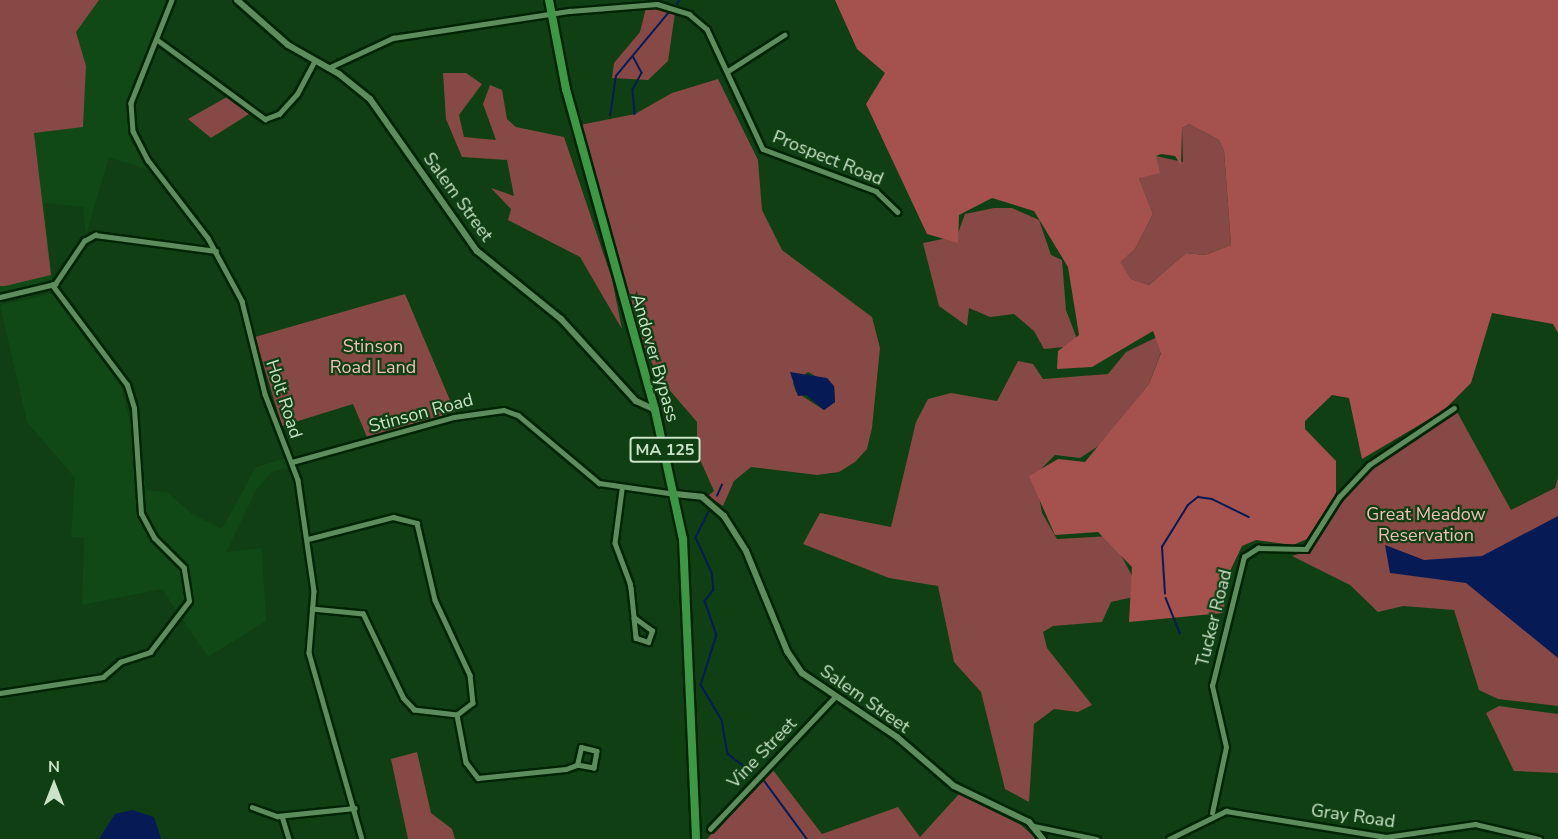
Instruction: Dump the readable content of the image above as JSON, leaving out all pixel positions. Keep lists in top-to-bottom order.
{
  "streets": {
    "main road": ["Andover Bypass", "MA 125"],
    "street": [
      "Prospect Road",
      "Salem Street",
      "Holt Road",
      "Stinson Road",
      "Tucker Road",
      "Vine Street",
      "Gray Road"
    ]
  },
  "crossings": [
    ["Prospect Road", "Salem Street"],
    ["Prospect Road", "Andover Bypass"],
    ["Salem Street", "Andover Bypass"],
    ["Salem Street", "Stinson Road"],
    ["Salem Street", "Vine Street"],
    ["Andover Bypass", "Stinson Road"],
    ["Holt Road", "Stinson Road"],
    ["Tucker Road", "Gray Road"]
  ],
  "parks": ["Stinson Road Land", "Great Meadow Reservation"],
  "north": "top"
}
